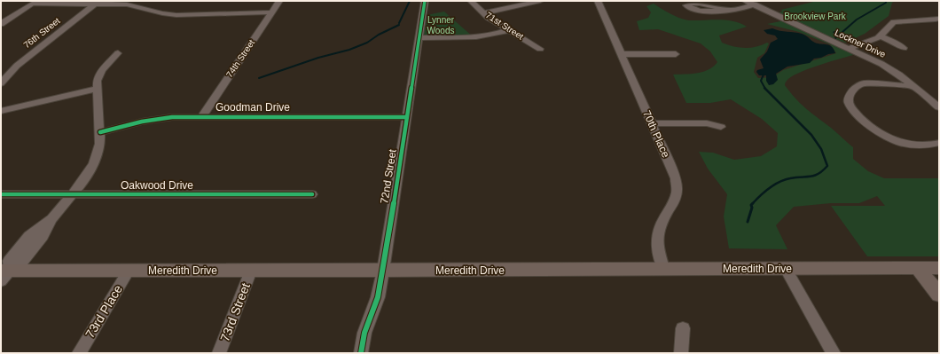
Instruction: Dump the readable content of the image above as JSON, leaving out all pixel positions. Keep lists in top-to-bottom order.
{
  "streets": {
    "main road": ["Meredith Drive"],
    "street": [
      "71st Street",
      "76th Street",
      "Lockner Drive",
      "74th Street",
      "Goodman Drive",
      "70th Place",
      "72nd Street",
      "Oakwood Drive",
      "73rd Place",
      "73rd Street"
    ]
  },
  "crossings": [
    ["74th Street", "Goodman Drive"],
    ["Goodman Drive", "72nd Street"],
    ["70th Place", "Meredith Drive"],
    ["72nd Street", "Meredith Drive"],
    ["Meredith Drive", "73rd Place"],
    ["Meredith Drive", "73rd Street"]
  ],
  "parks": ["Brookview Park", "Lynner Woods"]
}
